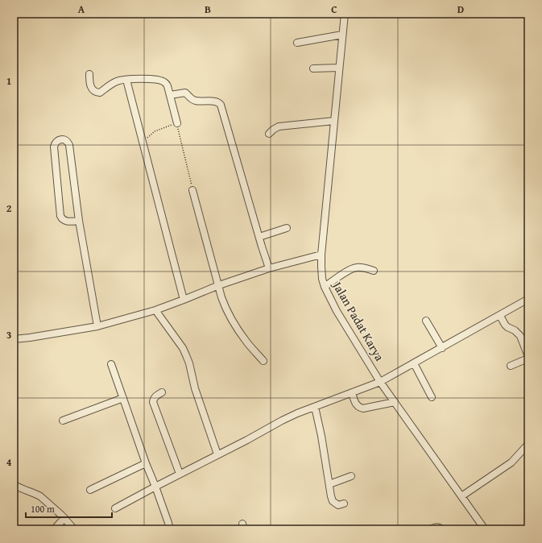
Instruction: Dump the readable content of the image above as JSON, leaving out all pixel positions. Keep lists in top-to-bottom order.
{
  "streets": {
    "street": ["Jalan Padat Karya"]
  },
  "scale_bar": "100 m",
  "grid": {
    "columns": [
      "A",
      "B",
      "C",
      "D"
    ],
    "rows": [
      "1",
      "2",
      "3",
      "4"
    ]
  }
}
